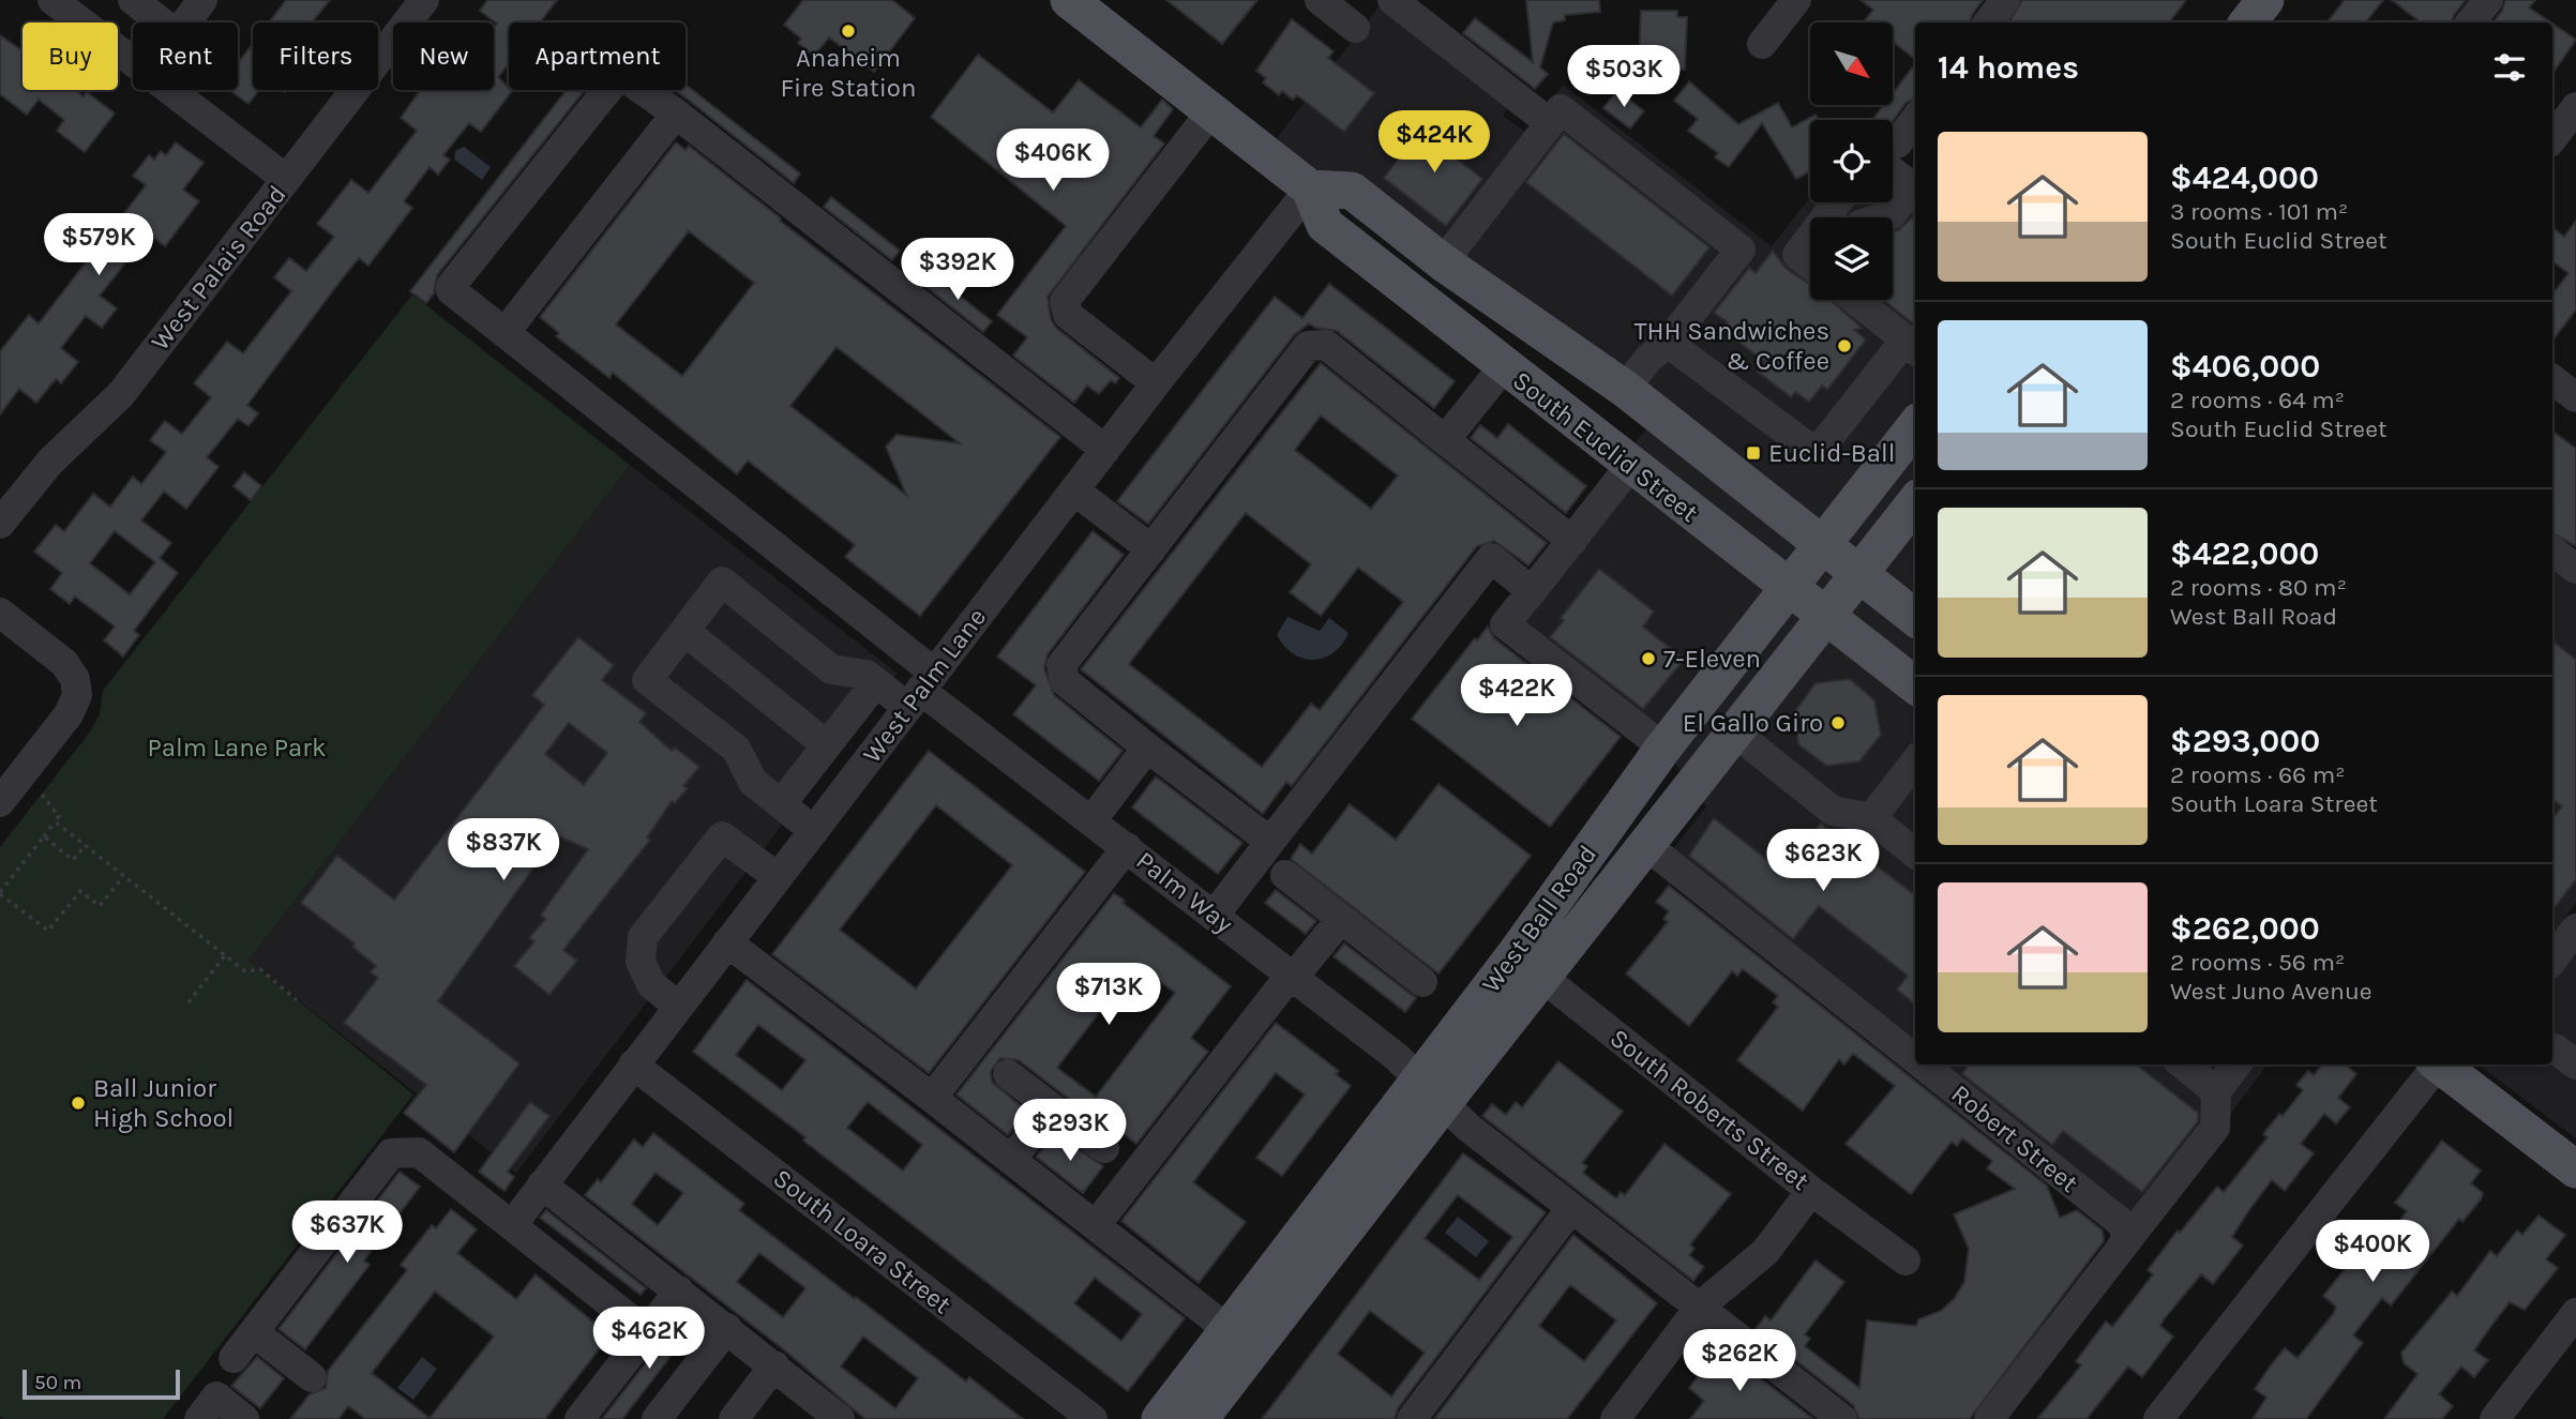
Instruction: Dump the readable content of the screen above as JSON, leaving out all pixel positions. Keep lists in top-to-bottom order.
{
  "streets": {
    "main road": ["South Euclid Street", "West Ball Road"],
    "street": [
      "West Palais Road",
      "West Palm Lane",
      "Palm Way",
      "South Roberts Street",
      "Robert Street",
      "South Loara Street"
    ]
  },
  "crossings": [
    ["South Euclid Street", "West Palm Lane"],
    ["South Euclid Street", "West Ball Road"],
    ["West Palm Lane", "Palm Way"],
    ["West Palm Lane", "South Loara Street"],
    ["Palm Way", "West Ball Road"],
    ["West Ball Road", "South Roberts Street"],
    ["West Ball Road", "Robert Street"]
  ],
  "parks": ["Palm Lane Park"],
  "places": {
    "other": [
      "Anaheim Fire Station",
      "THH Sandwiches & Coffee",
      "7-Eleven",
      "El Gallo Giro",
      "Ball Junior High School"
    ],
    "transit": ["Euclid-Ball"]
  },
  "scale_bar": "50 m",
  "north": "bottom right",
  "page": {
    "chip": [
      "Buy",
      "Rent",
      "Filters",
      "New",
      "Apartment"
    ],
    "heading": "14 homes",
    "price": [
      "$503K",
      "$424K",
      "$406K",
      "$579K",
      "$392K",
      "$422K",
      "$837K",
      "$623K",
      "$713K",
      "$293K",
      "$637K",
      "$400K",
      "$462K",
      "$262K"
    ],
    "list": [
      {
        "name": "$424,000",
        "note": "3 rooms · 101 m² · South Euclid Street"
      },
      {
        "name": "$406,000",
        "note": "2 rooms · 64 m² · South Euclid Street"
      },
      {
        "name": "$422,000",
        "note": "2 rooms · 80 m² · West Ball Road"
      },
      {
        "name": "$293,000",
        "note": "2 rooms · 66 m² · South Loara Street"
      },
      {
        "name": "$262,000",
        "note": "2 rooms · 56 m² · West Juno Avenue"
      }
    ],
    "scale": "50 m"
  }
}
